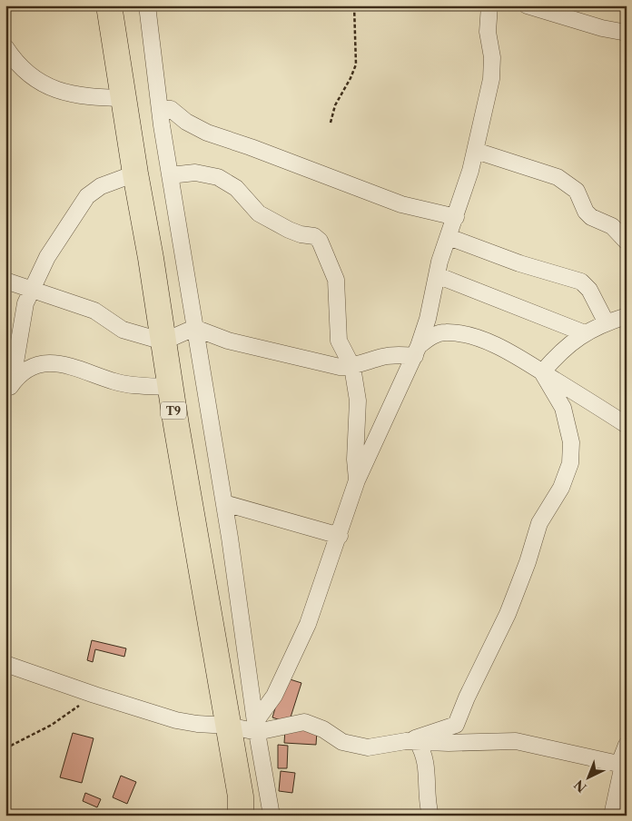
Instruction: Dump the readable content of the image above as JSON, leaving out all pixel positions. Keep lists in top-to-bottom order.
{
  "streets": {
    "highway": ["T9"]
  },
  "north": "bottom left"
}
